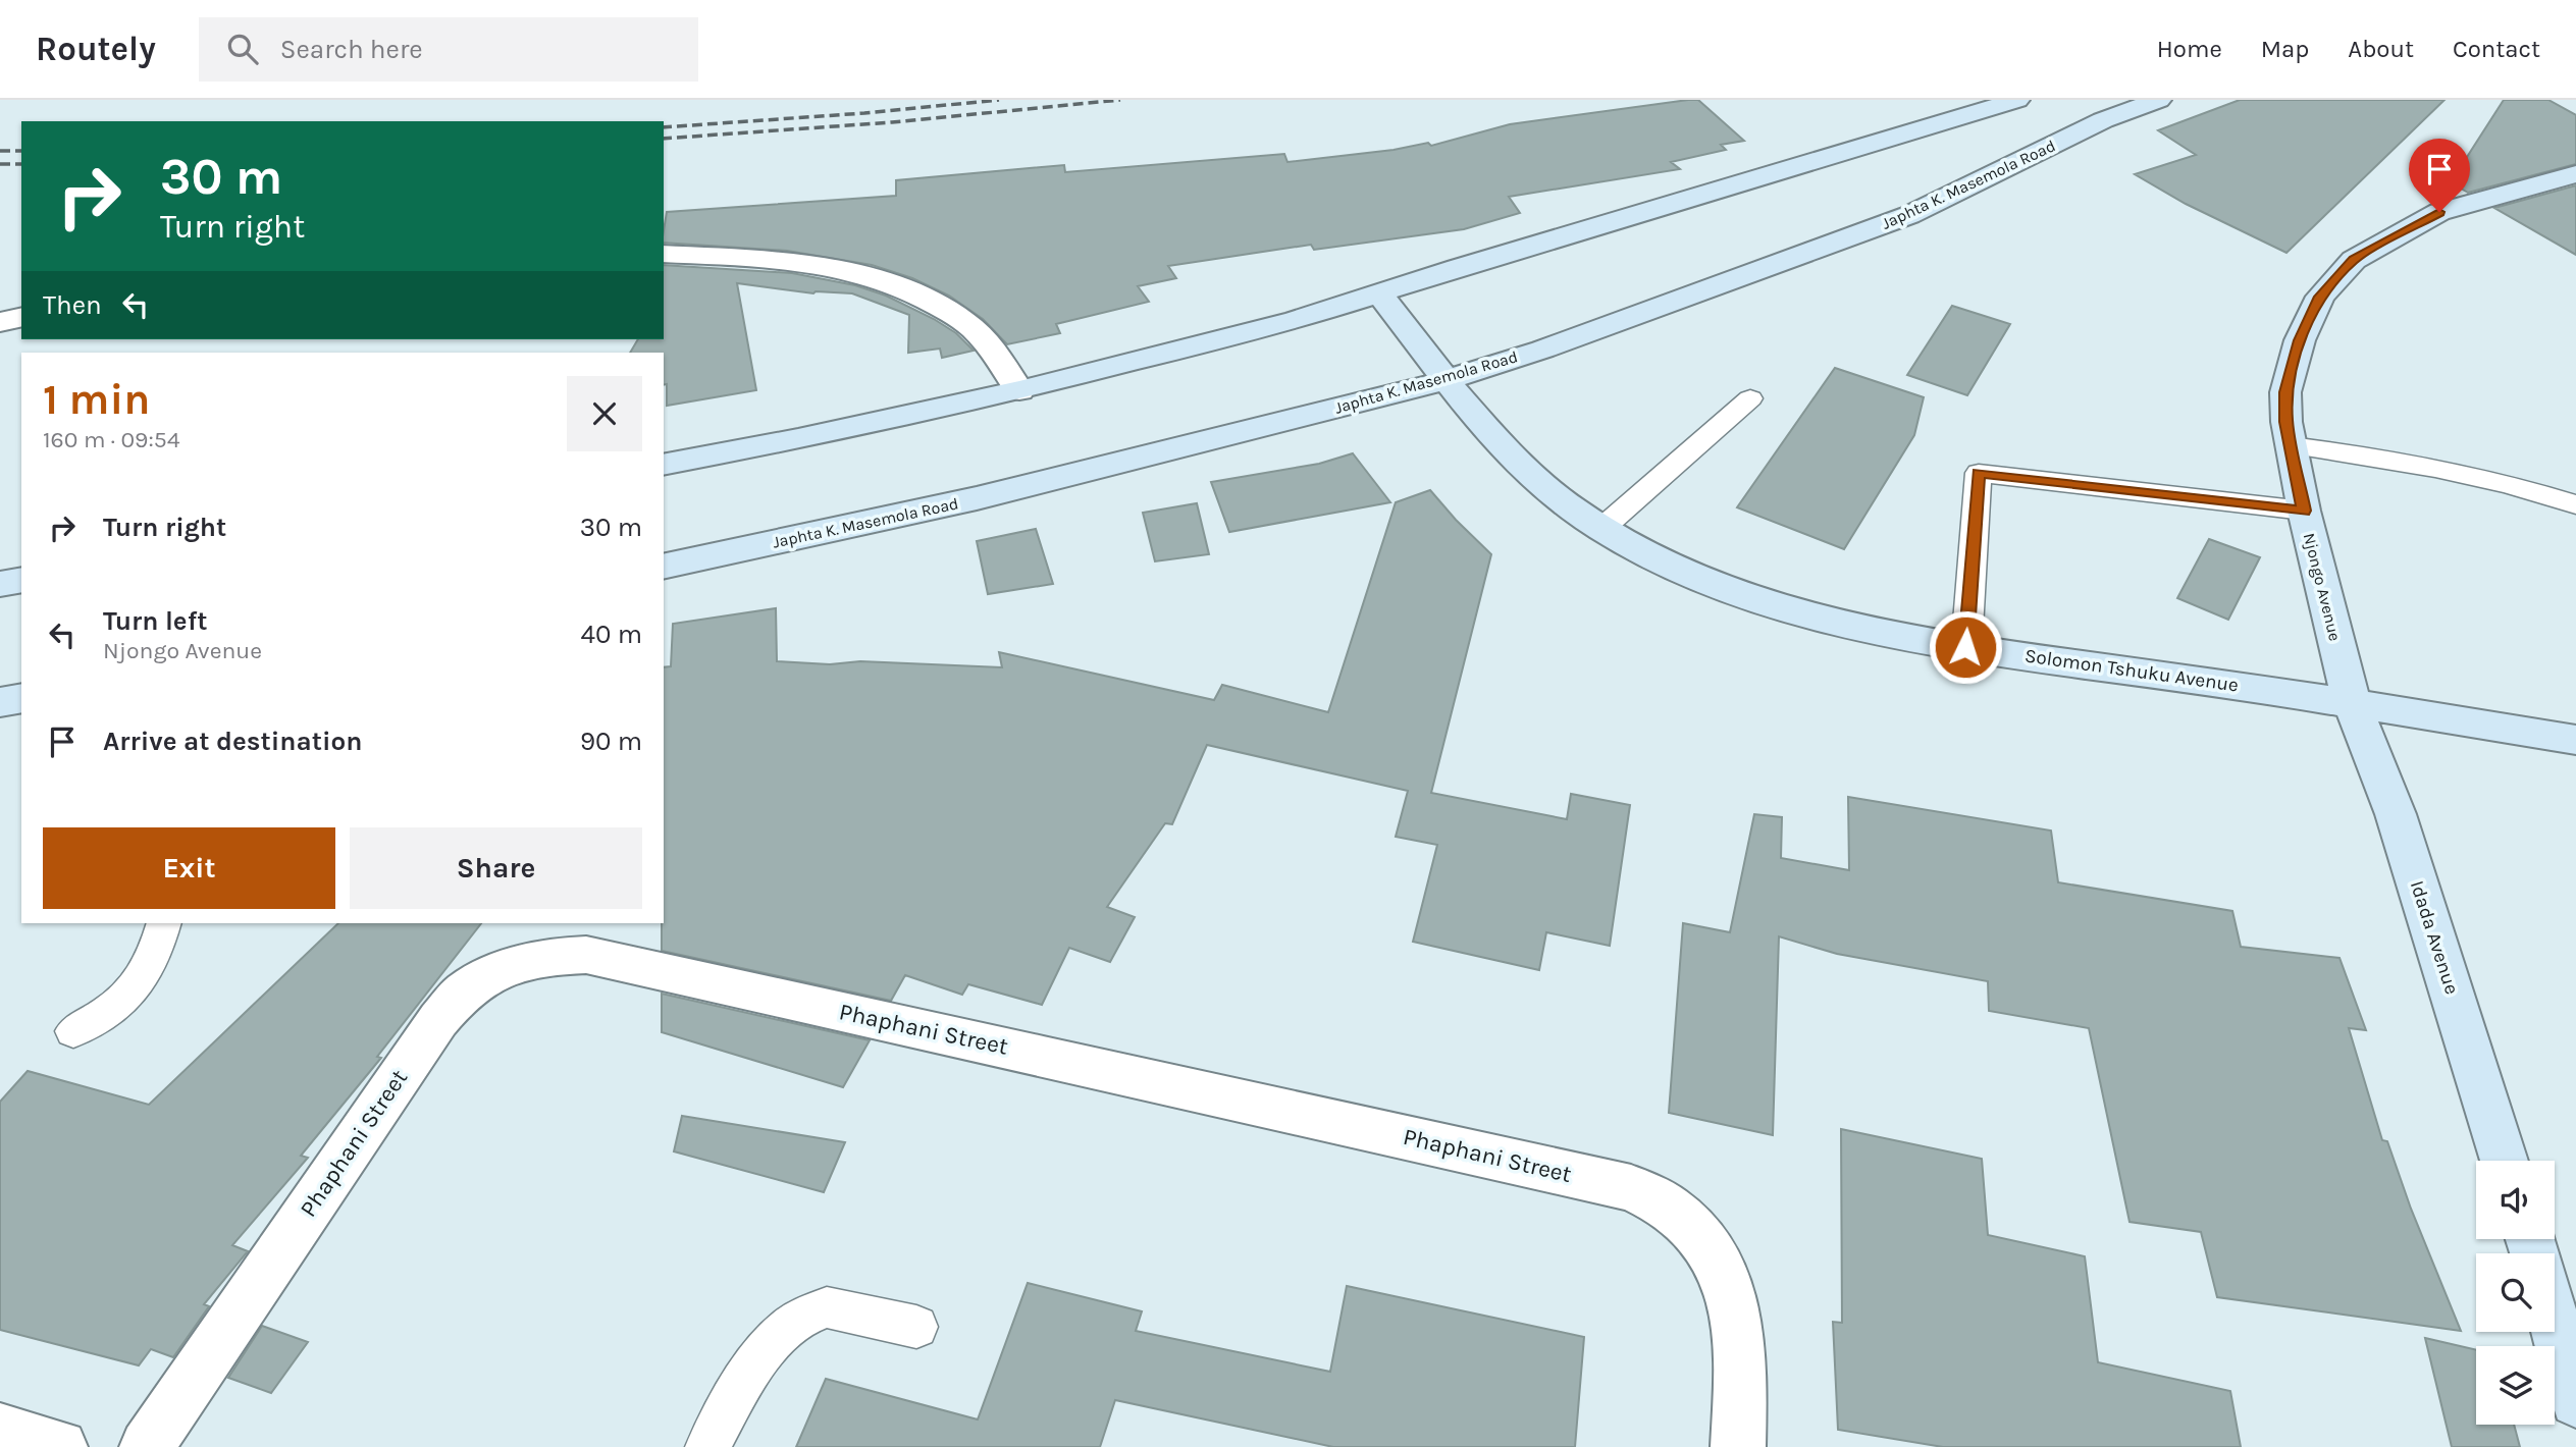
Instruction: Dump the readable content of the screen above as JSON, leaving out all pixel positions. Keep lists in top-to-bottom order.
{
  "streets": {
    "main road": [
      "Japhta K. Masemola Road",
      "Njongo Avenue",
      "Solomon Tshuku Avenue",
      "Idada Avenue"
    ],
    "street": ["Phaphani Street"]
  },
  "crossings": [
    ["Japhta K. Masemola Road", "Solomon Tshuku Avenue"],
    ["Njongo Avenue", "Solomon Tshuku Avenue"],
    ["Njongo Avenue", "Idada Avenue"],
    ["Solomon Tshuku Avenue", "Idada Avenue"]
  ],
  "page": {
    "header": "Routely",
    "search": "Search here",
    "nav": [
      "Home",
      "Map",
      "About",
      "Contact"
    ],
    "turn": ["30 m", "Turn right"],
    "then": "Then",
    "heading": ["1 min", "160 m · 09:54"],
    "list": [
      {
        "name": "Turn right",
        "value": "30 m"
      },
      {
        "name": "Turn left",
        "note": "Njongo Avenue",
        "value": "40 m"
      },
      {
        "name": "Arrive at destination",
        "value": "90 m"
      }
    ],
    "buttons": ["Exit", "Share"]
  }
}
